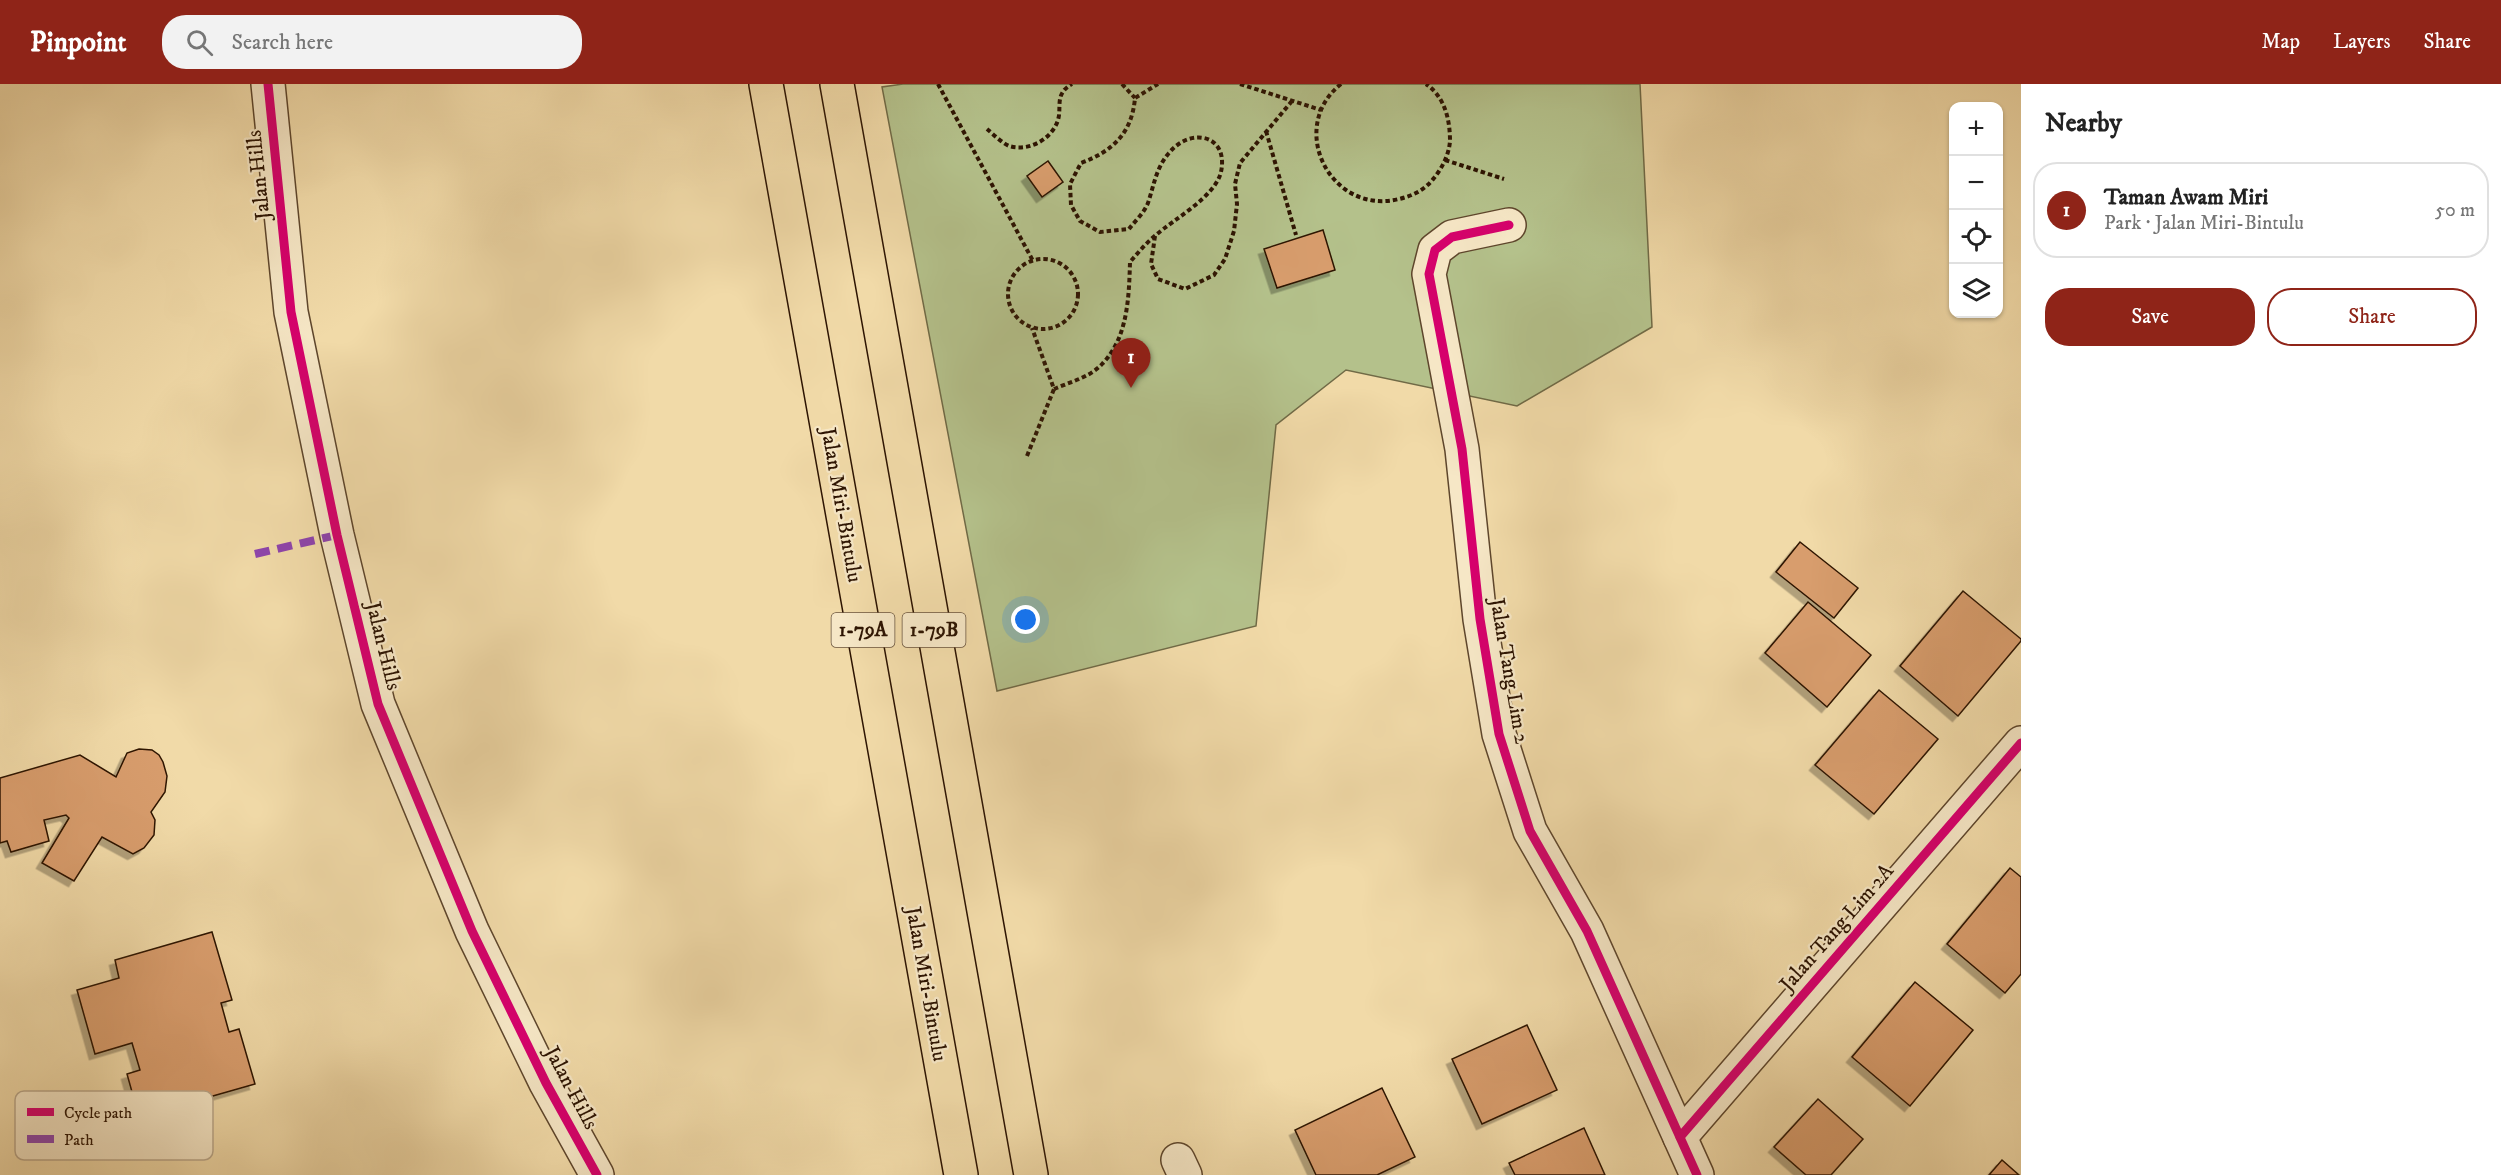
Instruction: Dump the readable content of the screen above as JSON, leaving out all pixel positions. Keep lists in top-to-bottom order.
{
  "streets": {
    "highway": ["Jalan Miri-Bintulu", "1-79A", "1-79B"],
    "street": ["Jalan Hills", "Jalan Tang Lim 2", "Jalan Tang Lim 2A"]
  },
  "crossings": [
    ["Jalan Tang Lim 2", "Jalan Tang Lim 2A"]
  ],
  "legend": ["Cycle path", "Path"],
  "page": {
    "header": "Pinpoint",
    "search": "Search here",
    "nav": ["Map", "Layers", "Share"],
    "heading": "Nearby",
    "map_buttons": ["+", "−"],
    "list": [
      {
        "mark": "1",
        "name": "Taman Awam Miri",
        "note": "Park · Jalan Miri-Bintulu",
        "value": "50 m"
      }
    ],
    "buttons": ["Save", "Share"],
    "pins": "1"
  }
}
